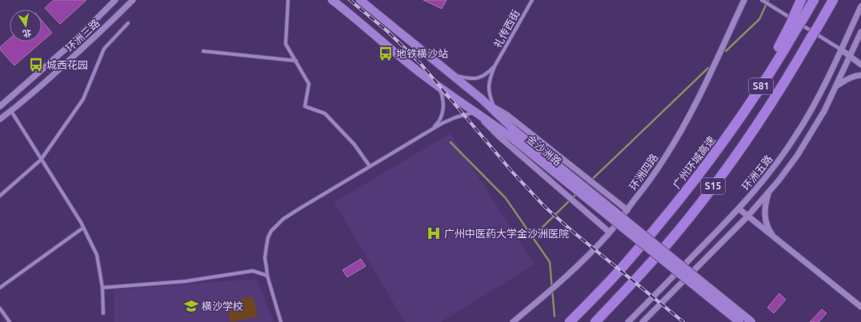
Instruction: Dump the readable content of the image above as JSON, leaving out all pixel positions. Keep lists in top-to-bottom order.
{
  "streets": {
    "highway": ["广州环城高速", "S15"],
    "main road": ["金沙洲路"],
    "street": [
      "礼传西街",
      "环洲三路",
      "环洲四路",
      "环洲五路"
    ]
  },
  "crossings": [
    ["广州环城高速", "S15"]
  ],
  "places": {
    "bus stop": ["地铁横沙站", "城西花园"],
    "hospital": ["广州中医药大学金沙洲医院"],
    "school or university": ["横沙学校"]
  },
  "north": "bottom"
}
